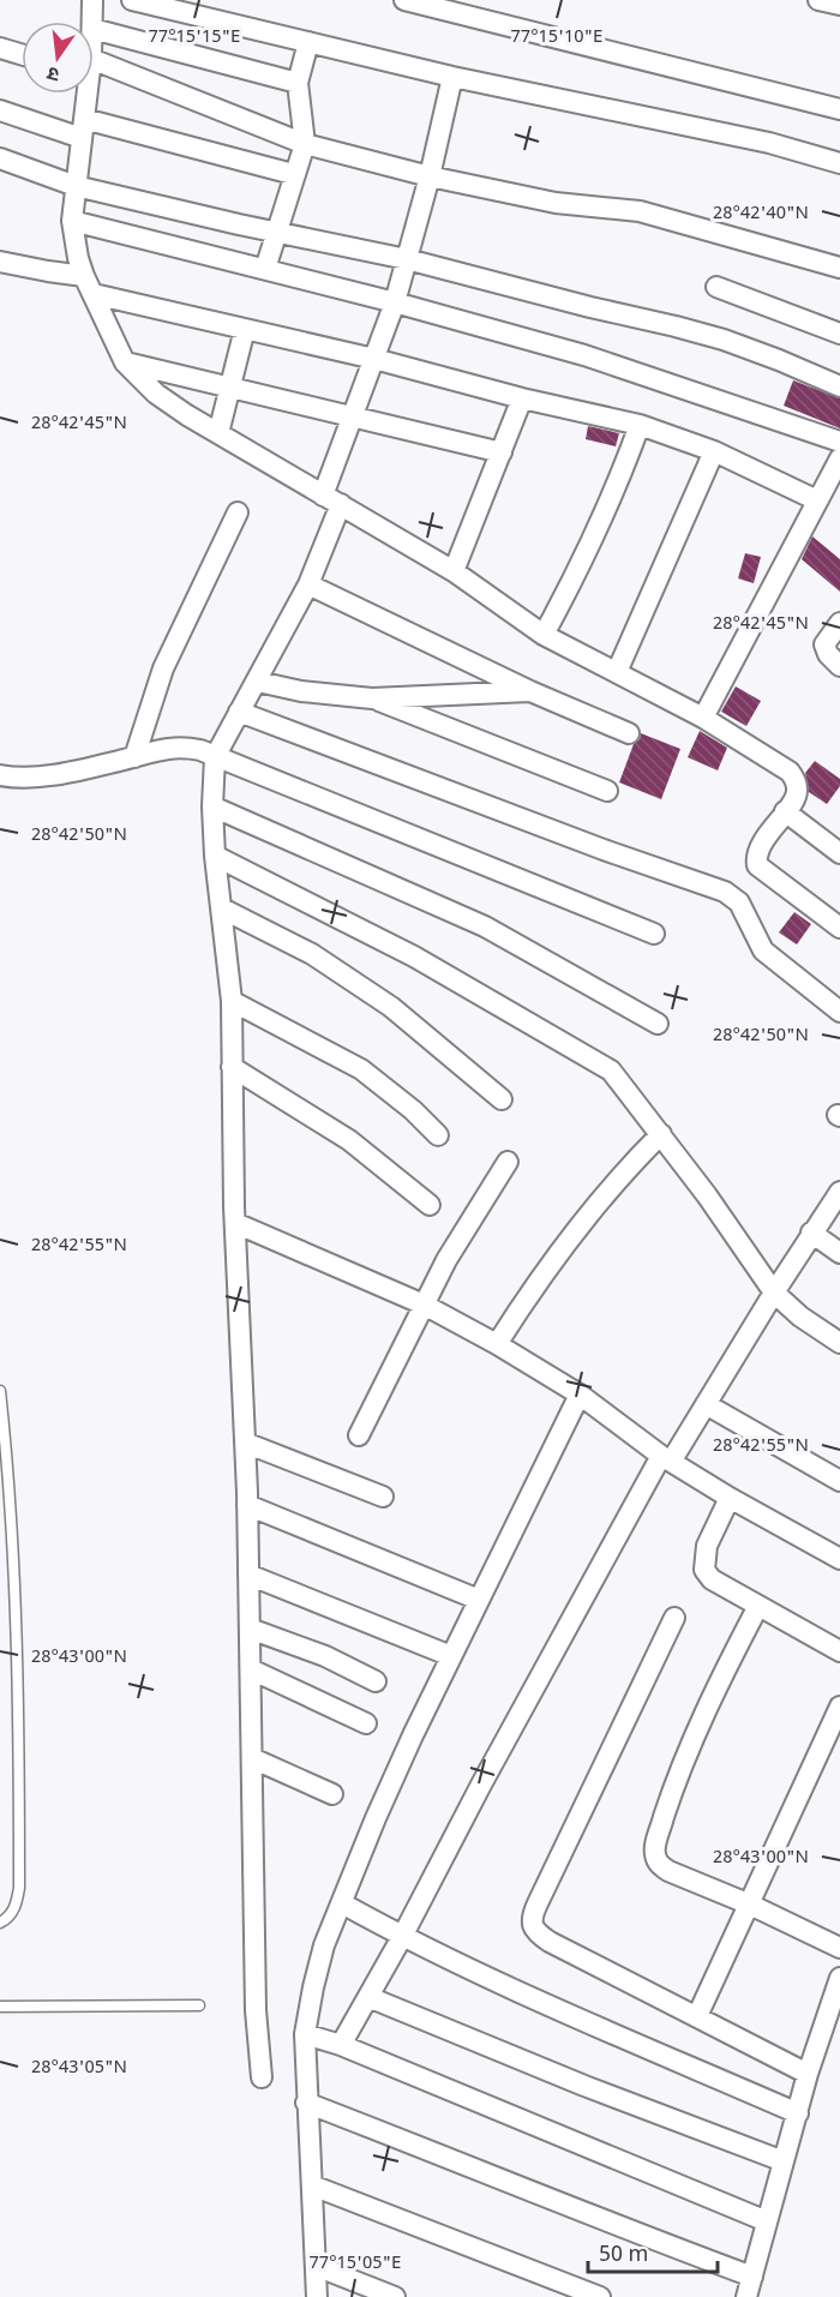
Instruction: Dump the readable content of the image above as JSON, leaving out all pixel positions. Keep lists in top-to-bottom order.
{
  "scale_bar": "50 m",
  "north": "bottom",
  "coordinates": [
    "77°15'15\"E",
    "77°15'10\"E",
    "28°42'40\"N",
    "28°42'45\"N",
    "28°42'50\"N",
    "28°42'55\"N",
    "28°43'00\"N",
    "28°43'05\"N",
    "77°15'05\"E"
  ]
}
